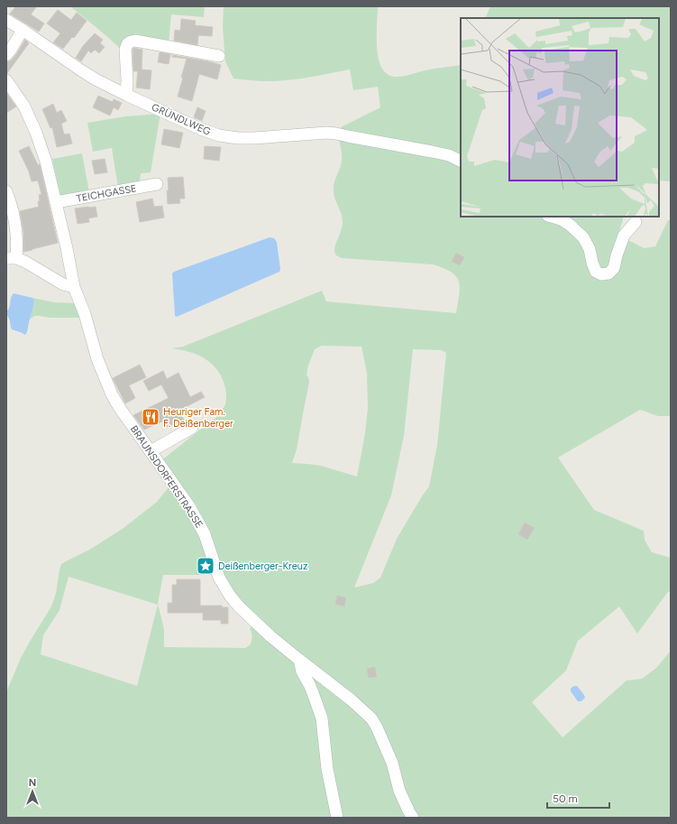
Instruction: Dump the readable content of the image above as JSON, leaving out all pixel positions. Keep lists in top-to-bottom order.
{
  "streets": {
    "street": ["GRÜNDLWEG", "TEICHGASSE", "BRAUNSDORFERSTRASSE"]
  },
  "crossings": [
    ["TEICHGASSE", "BRAUNSDORFERSTRASSE"]
  ],
  "places": {
    "restaurant": ["Heuriger Fam. F. Deißenberger"],
    "place": ["Deißenberger-Kreuz"]
  },
  "scale_bar": "50 m",
  "north": "top"
}
